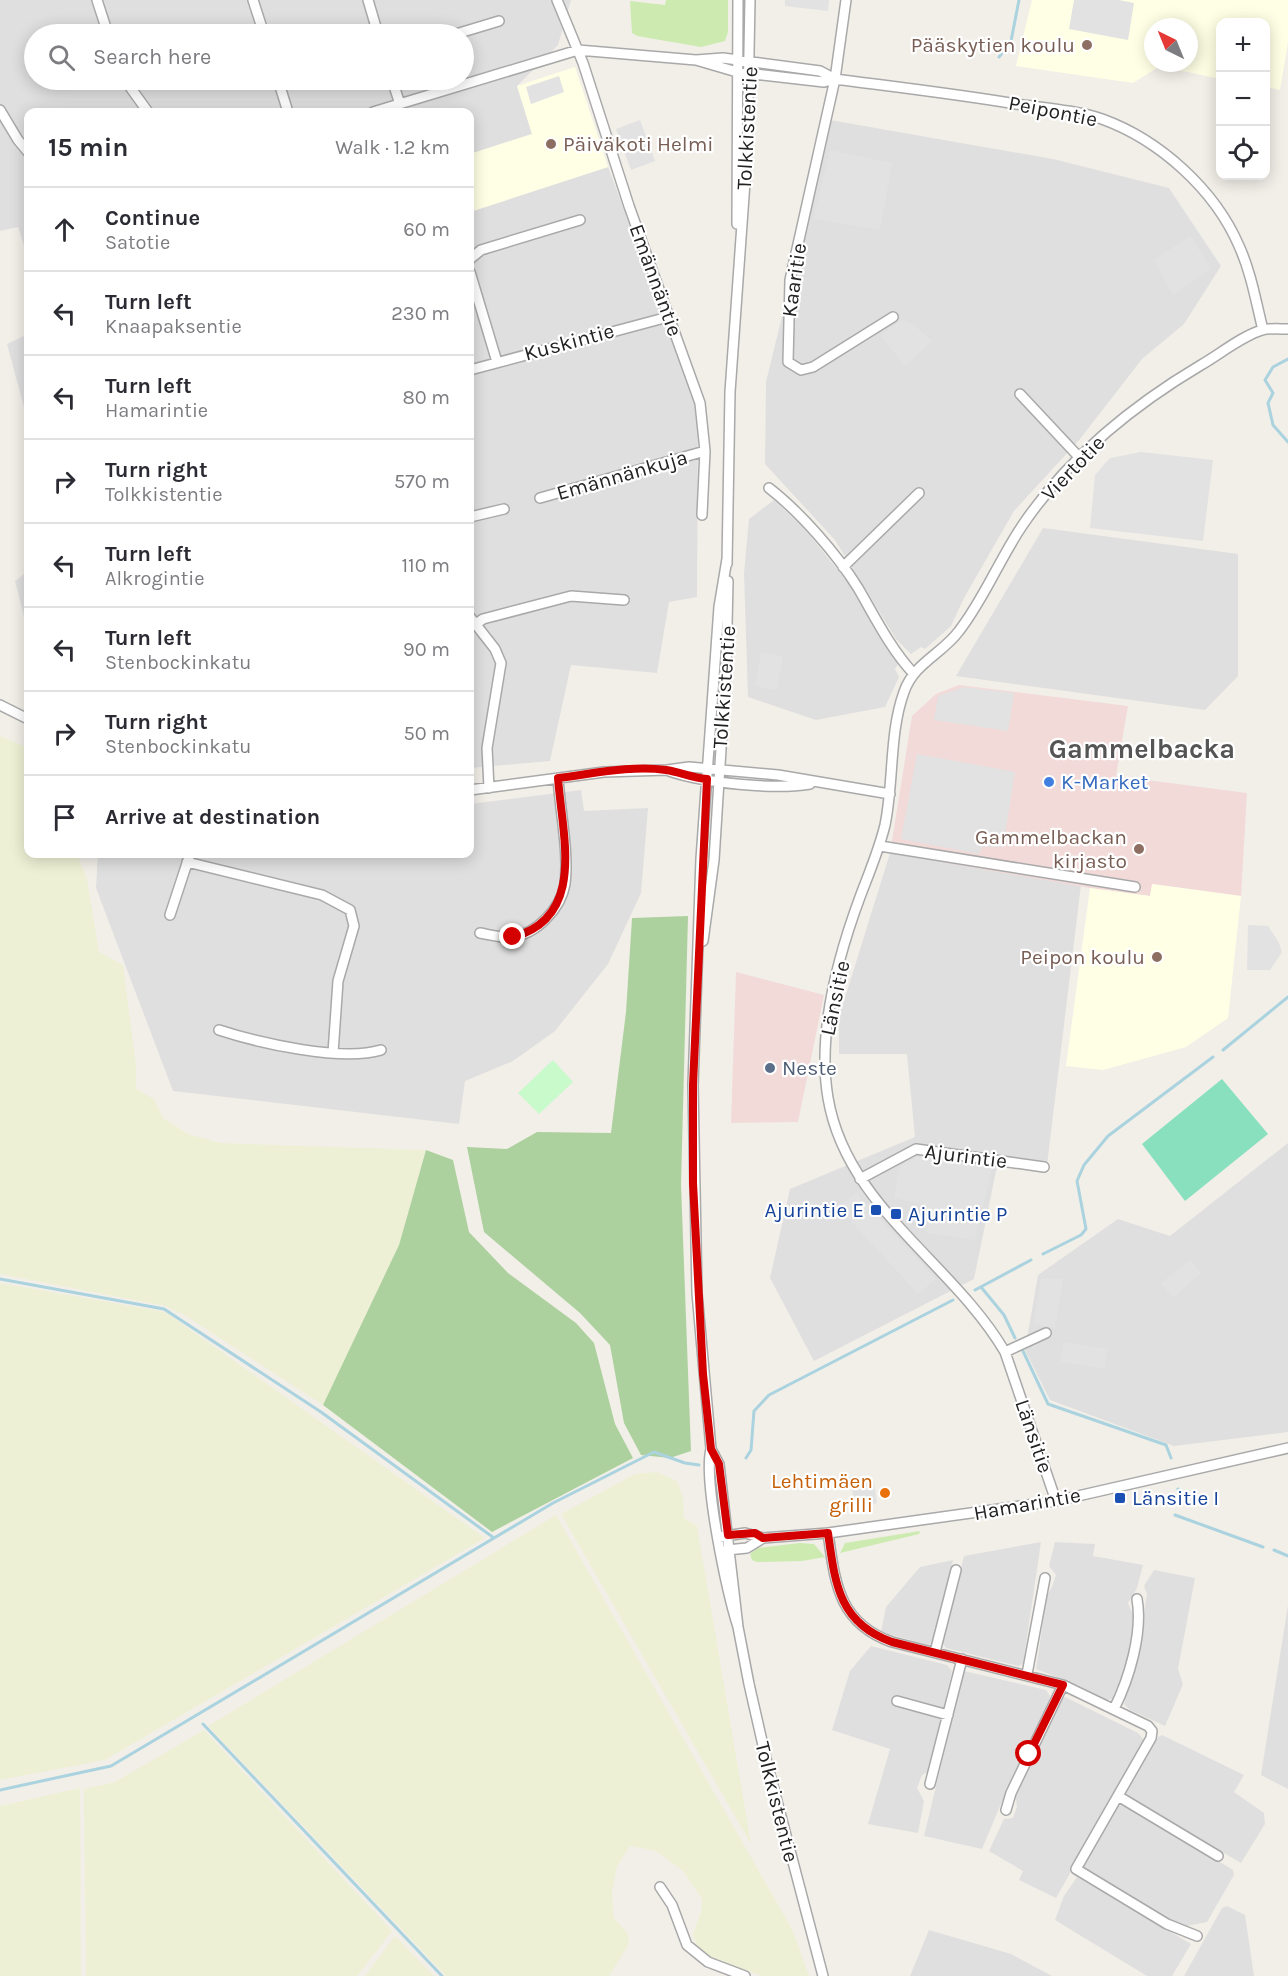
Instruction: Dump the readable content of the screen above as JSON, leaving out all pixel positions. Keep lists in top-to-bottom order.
{
  "streets": {
    "street": [
      "Peipontie",
      "Tolkkistentie",
      "Emännäntie",
      "Kaaritie",
      "Kuskintie",
      "Viertotie",
      "Emännänkuja",
      "Länsitie",
      "Ajurintie",
      "Hamarintie"
    ]
  },
  "crossings": [
    ["Peipontie", "Tolkkistentie"],
    ["Peipontie", "Kaaritie"],
    ["Peipontie", "Viertotie"],
    ["Tolkkistentie", "Hamarintie"],
    ["Emännäntie", "Kuskintie"],
    ["Emännäntie", "Emännänkuja"],
    ["Viertotie", "Länsitie"],
    ["Länsitie", "Ajurintie"],
    ["Länsitie", "Hamarintie"]
  ],
  "districts": ["Gammelbacka"],
  "places": {
    "other": [
      "Pääskytien koulu",
      "Päiväkoti Helmi",
      "K-Market",
      "Gammelbackan kirjasto",
      "Peipon koulu",
      "Neste",
      "Lehtimäen grilli"
    ],
    "transit": ["Ajurintie E", "Ajurintie P", "Länsitie I"]
  },
  "north": "top left",
  "page": {
    "map_buttons": ["+", "−"],
    "search": "Search here",
    "heading": ["15 min", "Walk · 1.2 km"],
    "list": [
      ["Continue", "Satotie", "60 m"],
      ["Turn left", "Knaapaksentie", "230 m"],
      ["Turn left", "Hamarintie", "80 m"],
      ["Turn right", "Tolkkistentie", "570 m"],
      ["Turn left", "Alkrogintie", "110 m"],
      ["Turn left", "Stenbockinkatu", "90 m"],
      ["Turn right", "Stenbockinkatu", "50 m"],
      "Arrive at destination"
    ]
  }
}
